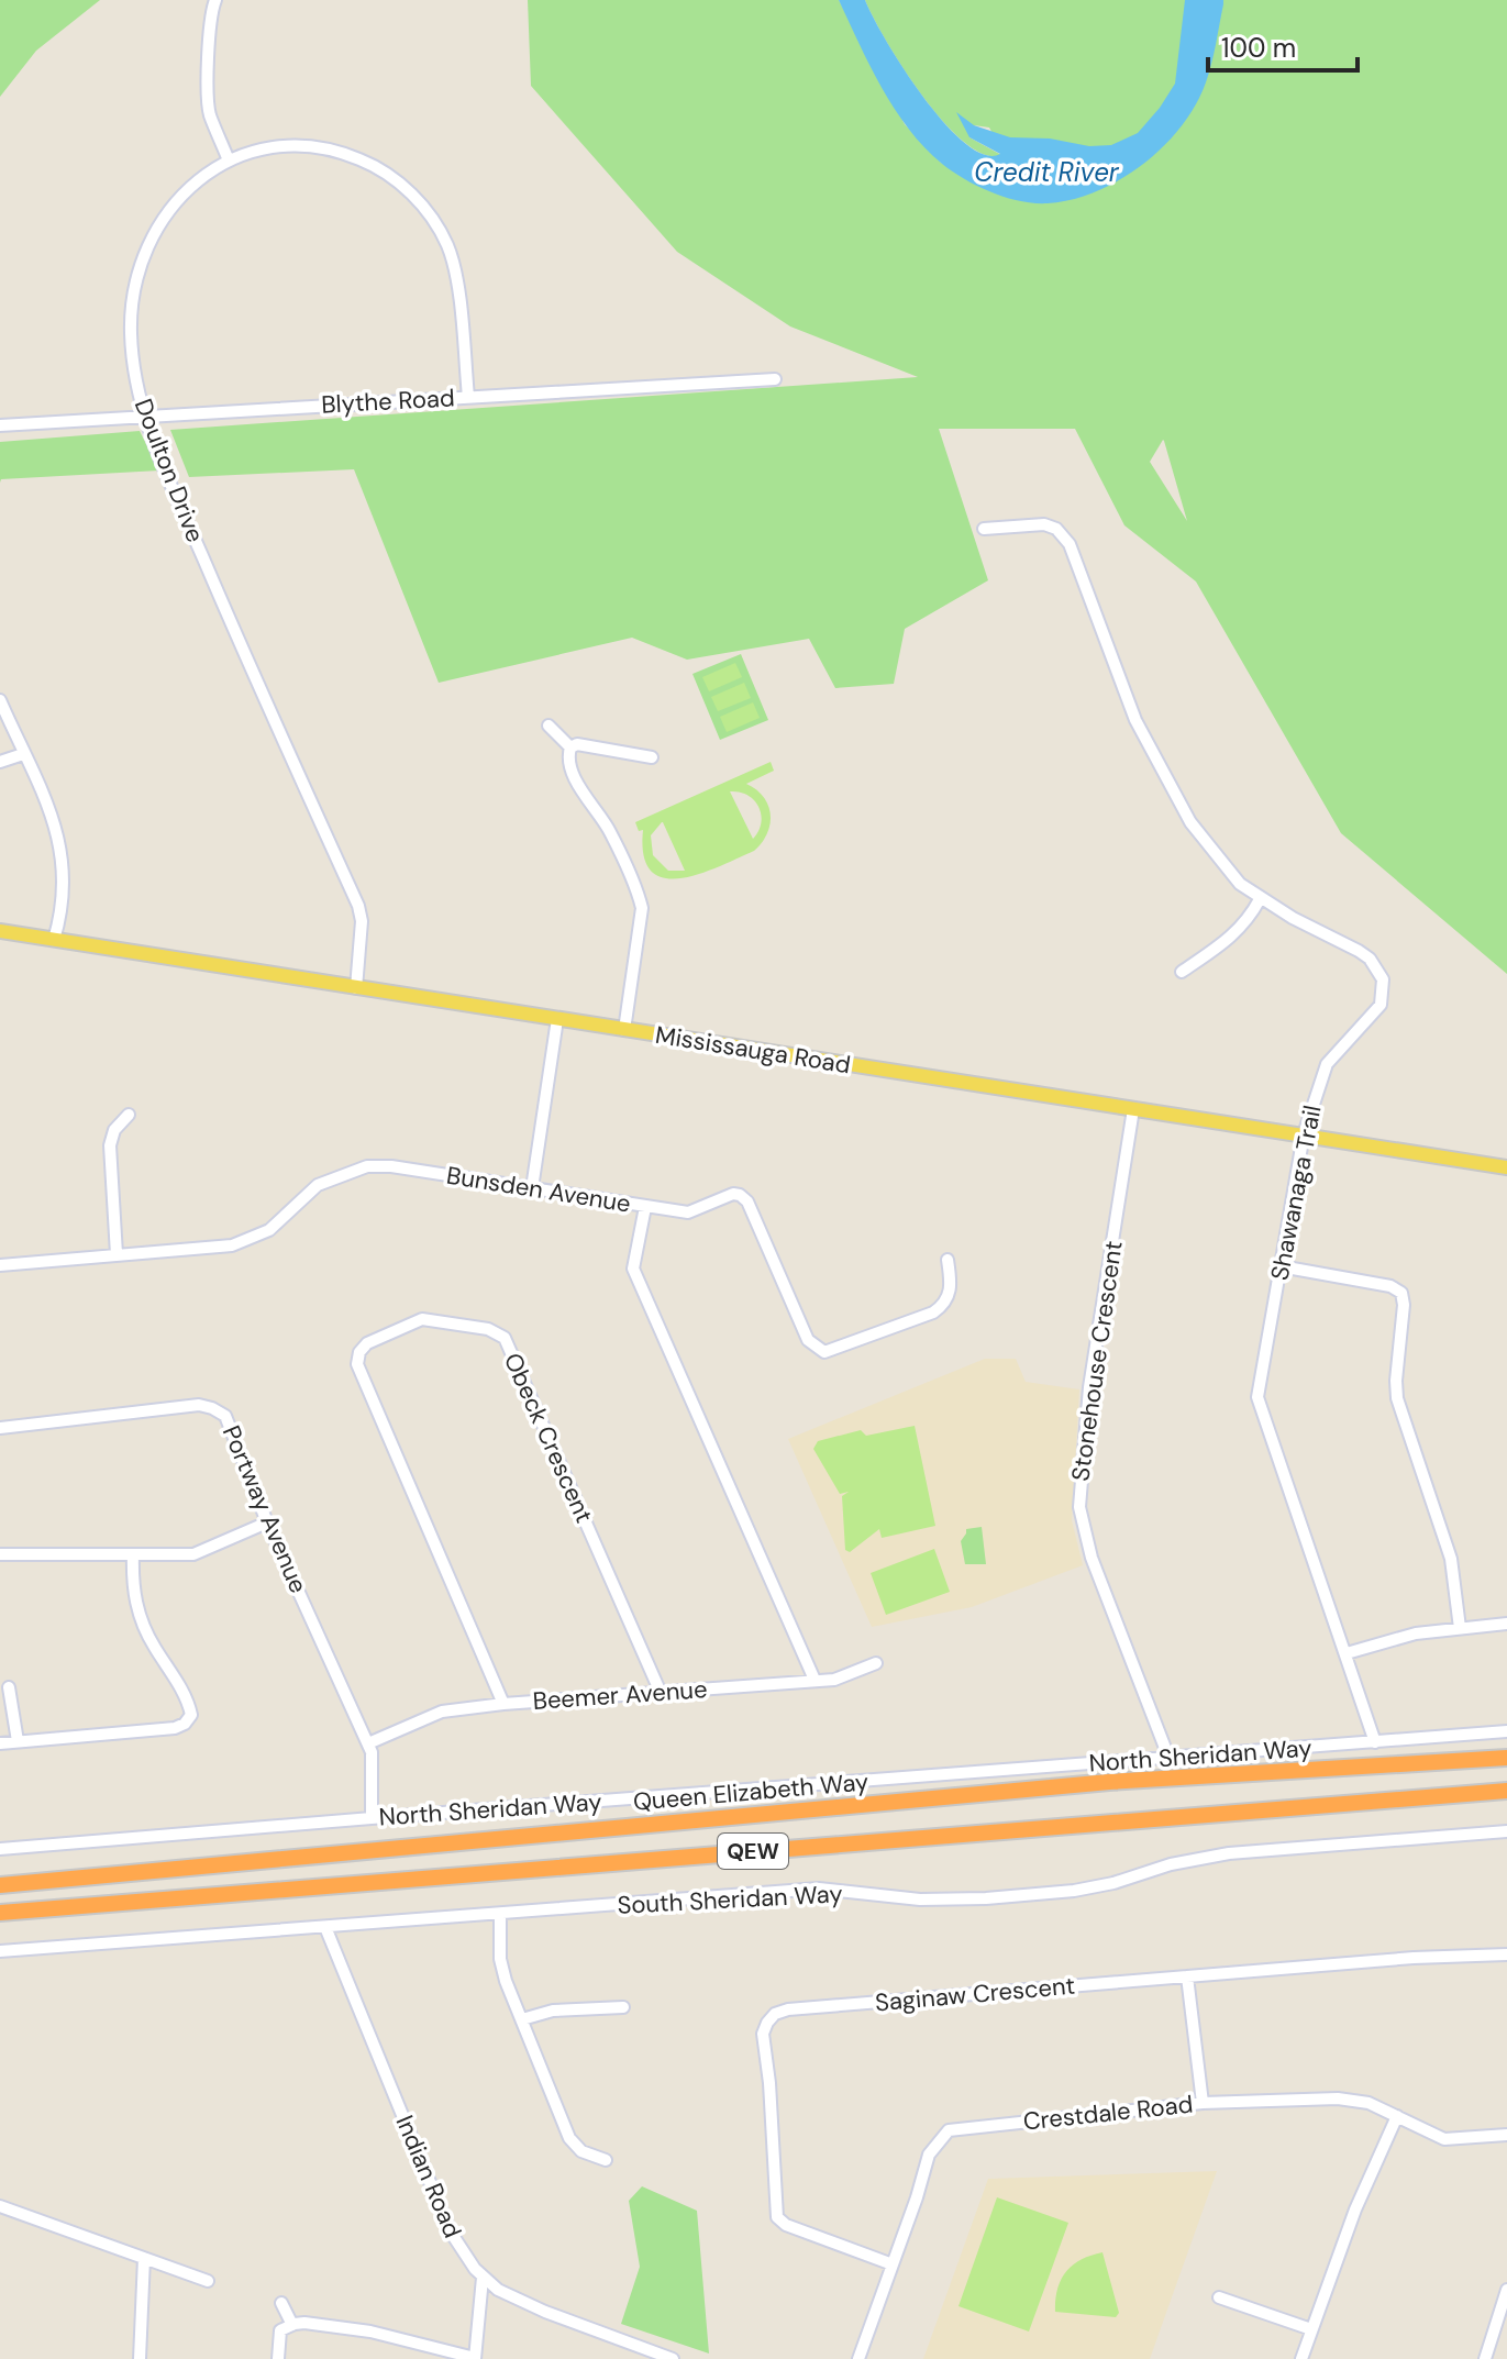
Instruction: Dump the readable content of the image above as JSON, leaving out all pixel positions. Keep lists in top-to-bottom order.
{
  "streets": {
    "highway": ["Queen Elizabeth Way", "QEW"],
    "main road": ["Mississauga Road"],
    "street": [
      "Blythe Road",
      "Doulton Drive",
      "Bunsden Avenue",
      "Shawanaga Trail",
      "Stonehouse Crescent",
      "Obeck Crescent",
      "Portway Avenue",
      "Beemer Avenue",
      "North Sheridan Way",
      "South Sheridan Way",
      "Saginaw Crescent",
      "Crestdale Road",
      "Indian Road"
    ]
  },
  "crossings": [
    ["Blythe Road", "Doulton Drive"],
    ["Doulton Drive", "Mississauga Road"],
    ["Mississauga Road", "Shawanaga Trail"],
    ["Mississauga Road", "Stonehouse Crescent"],
    ["Shawanaga Trail", "North Sheridan Way"],
    ["Stonehouse Crescent", "North Sheridan Way"],
    ["Obeck Crescent", "Beemer Avenue"],
    ["Portway Avenue", "Beemer Avenue"],
    ["Portway Avenue", "North Sheridan Way"],
    ["South Sheridan Way", "Indian Road"],
    ["Saginaw Crescent", "Crestdale Road"]
  ],
  "water": ["Credit River"],
  "scale_bar": "100 m"
}
